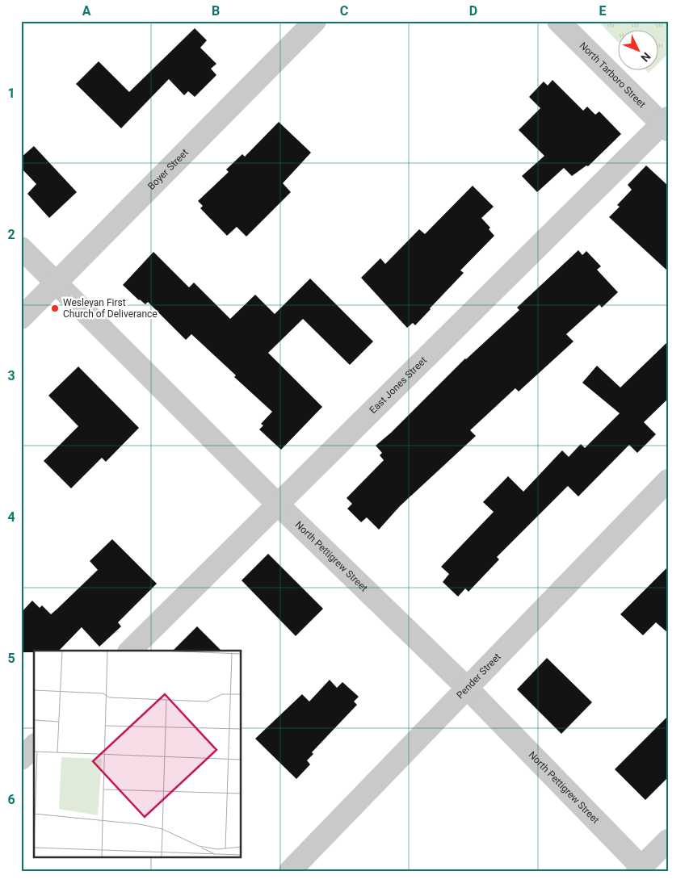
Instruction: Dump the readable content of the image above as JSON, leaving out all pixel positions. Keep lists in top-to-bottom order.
{
  "streets": {
    "street": [
      "North Tarboro Street",
      "Boyer Street",
      "East Jones Street",
      "North Pettigrew Street",
      "Pender Street"
    ]
  },
  "crossings": [
    ["North Tarboro Street", "East Jones Street"],
    ["Boyer Street", "North Pettigrew Street"],
    ["East Jones Street", "North Pettigrew Street"],
    ["North Pettigrew Street", "Pender Street"]
  ],
  "places": ["Wesleyan First Church of Deliverance"],
  "north": "bottom right",
  "grid": {
    "columns": [
      "A",
      "B",
      "C",
      "D",
      "E"
    ],
    "rows": [
      "1",
      "2",
      "3",
      "4",
      "5",
      "6"
    ]
  }
}
